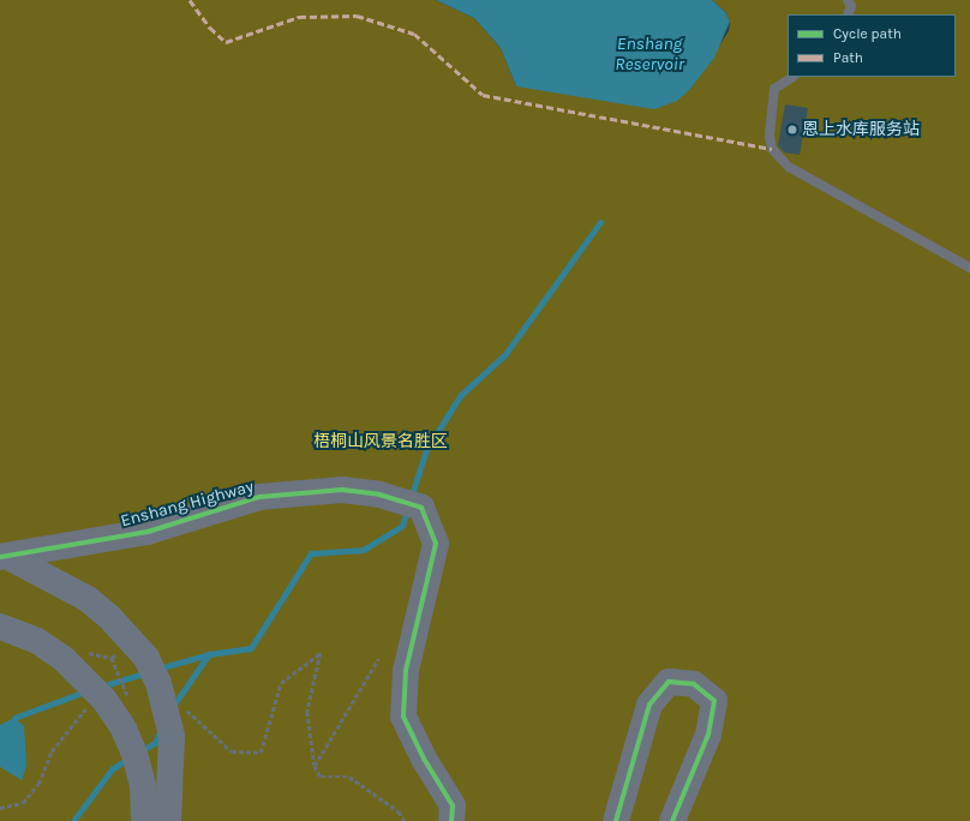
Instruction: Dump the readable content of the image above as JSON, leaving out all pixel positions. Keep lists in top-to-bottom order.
{
  "streets": {
    "street": ["Enshang Highway"]
  },
  "water": ["Enshang Reservoir"],
  "parks": ["梧桐山风景名胜区"],
  "places": ["恩上水库服务站"],
  "legend": ["Cycle path", "Path"]
}
